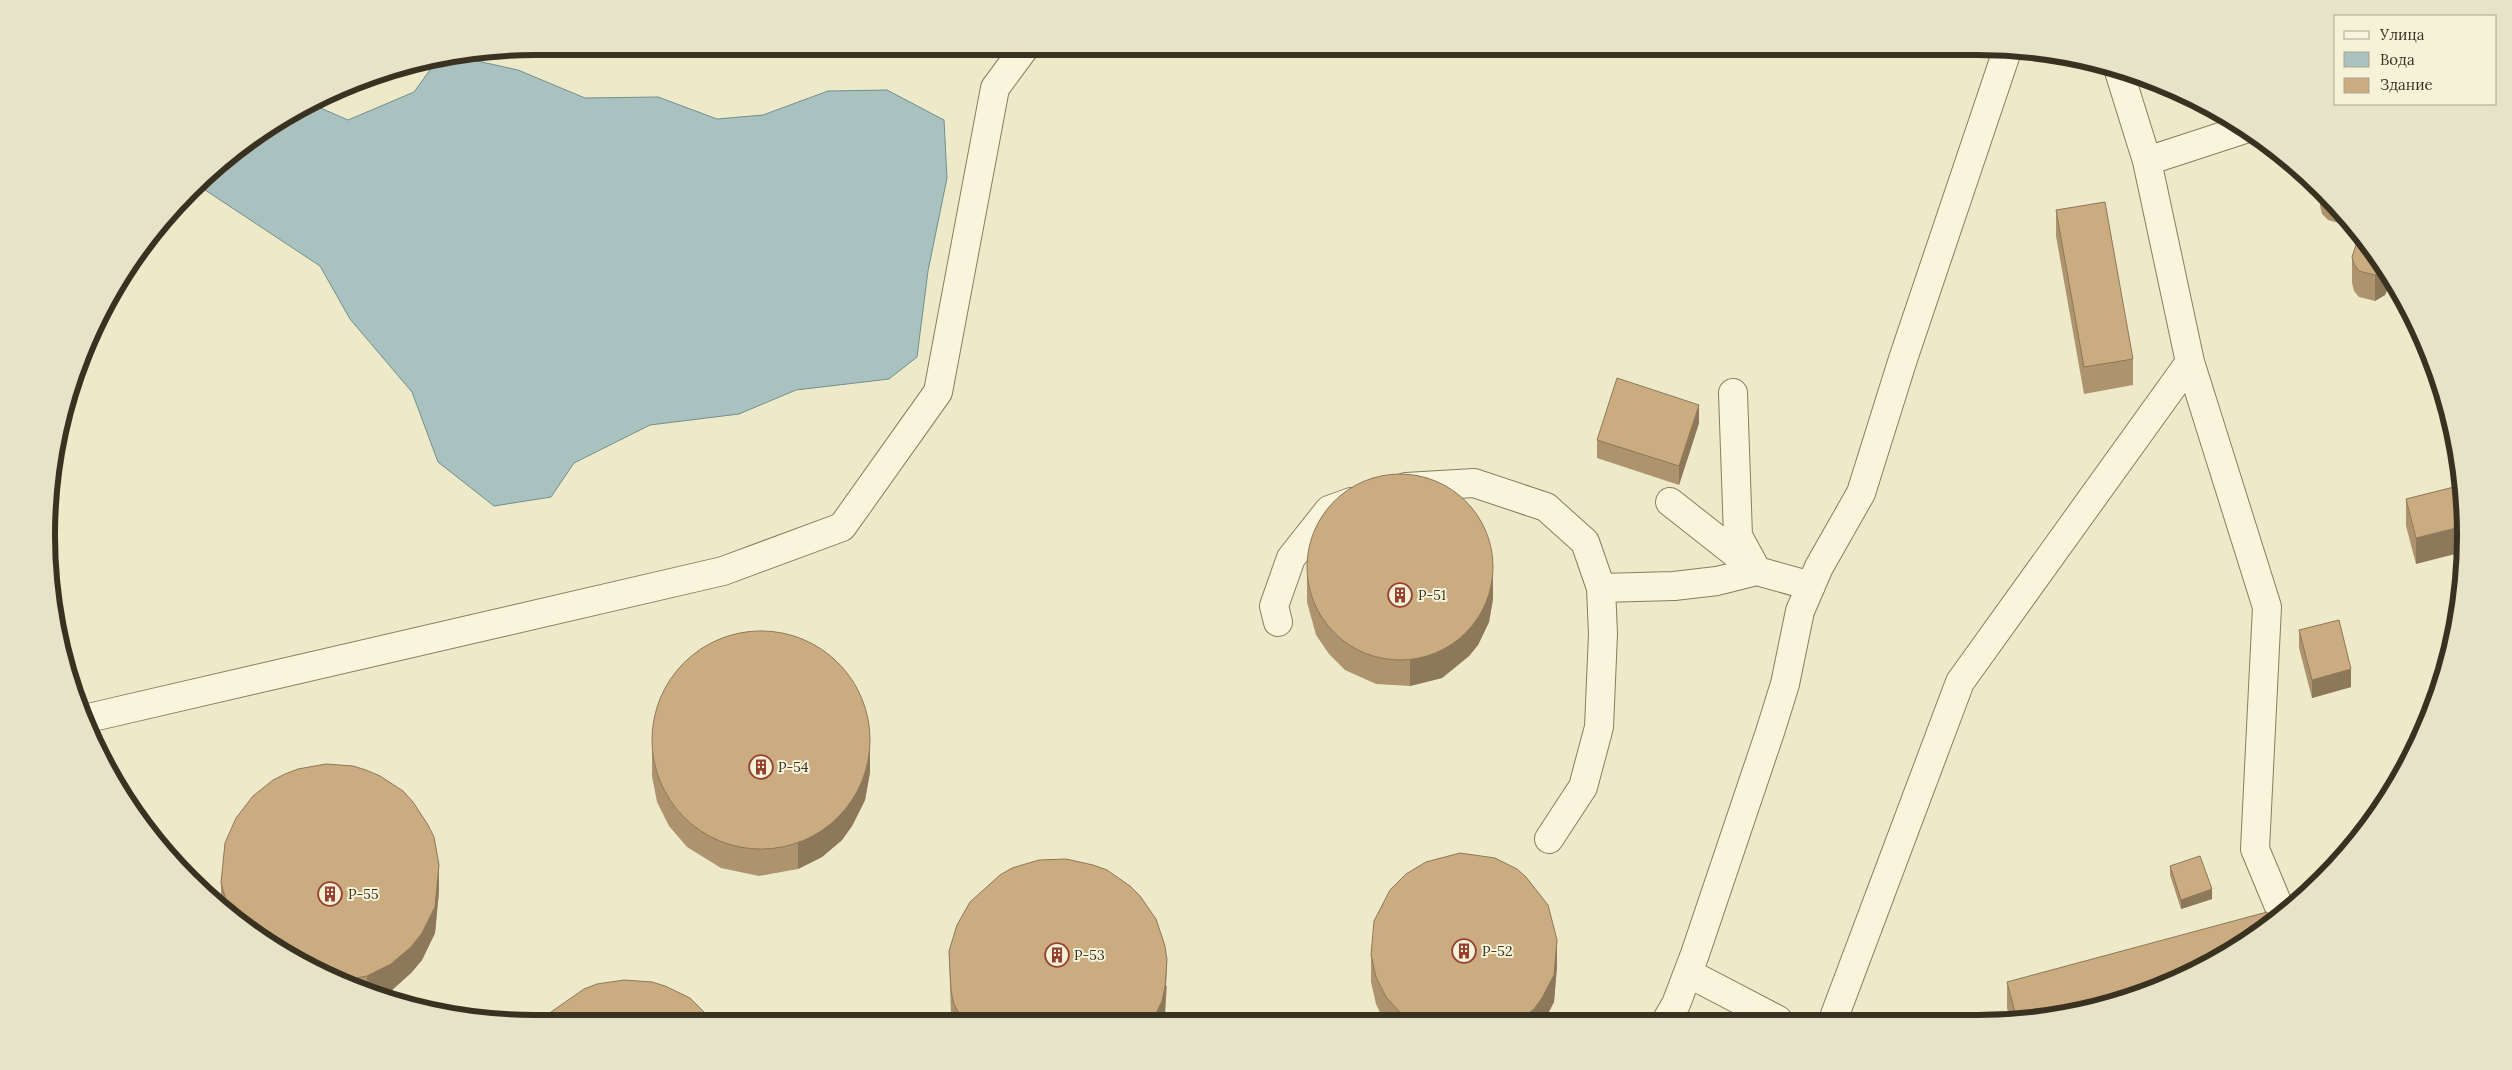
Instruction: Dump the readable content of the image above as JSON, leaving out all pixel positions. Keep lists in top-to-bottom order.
{
  "places": {
    "building": [
      "Р-51",
      "Р-54",
      "Р-55",
      "Р-52",
      "Р-53"
    ]
  },
  "legend": ["Улица", "Вода", "Здание"]
}
